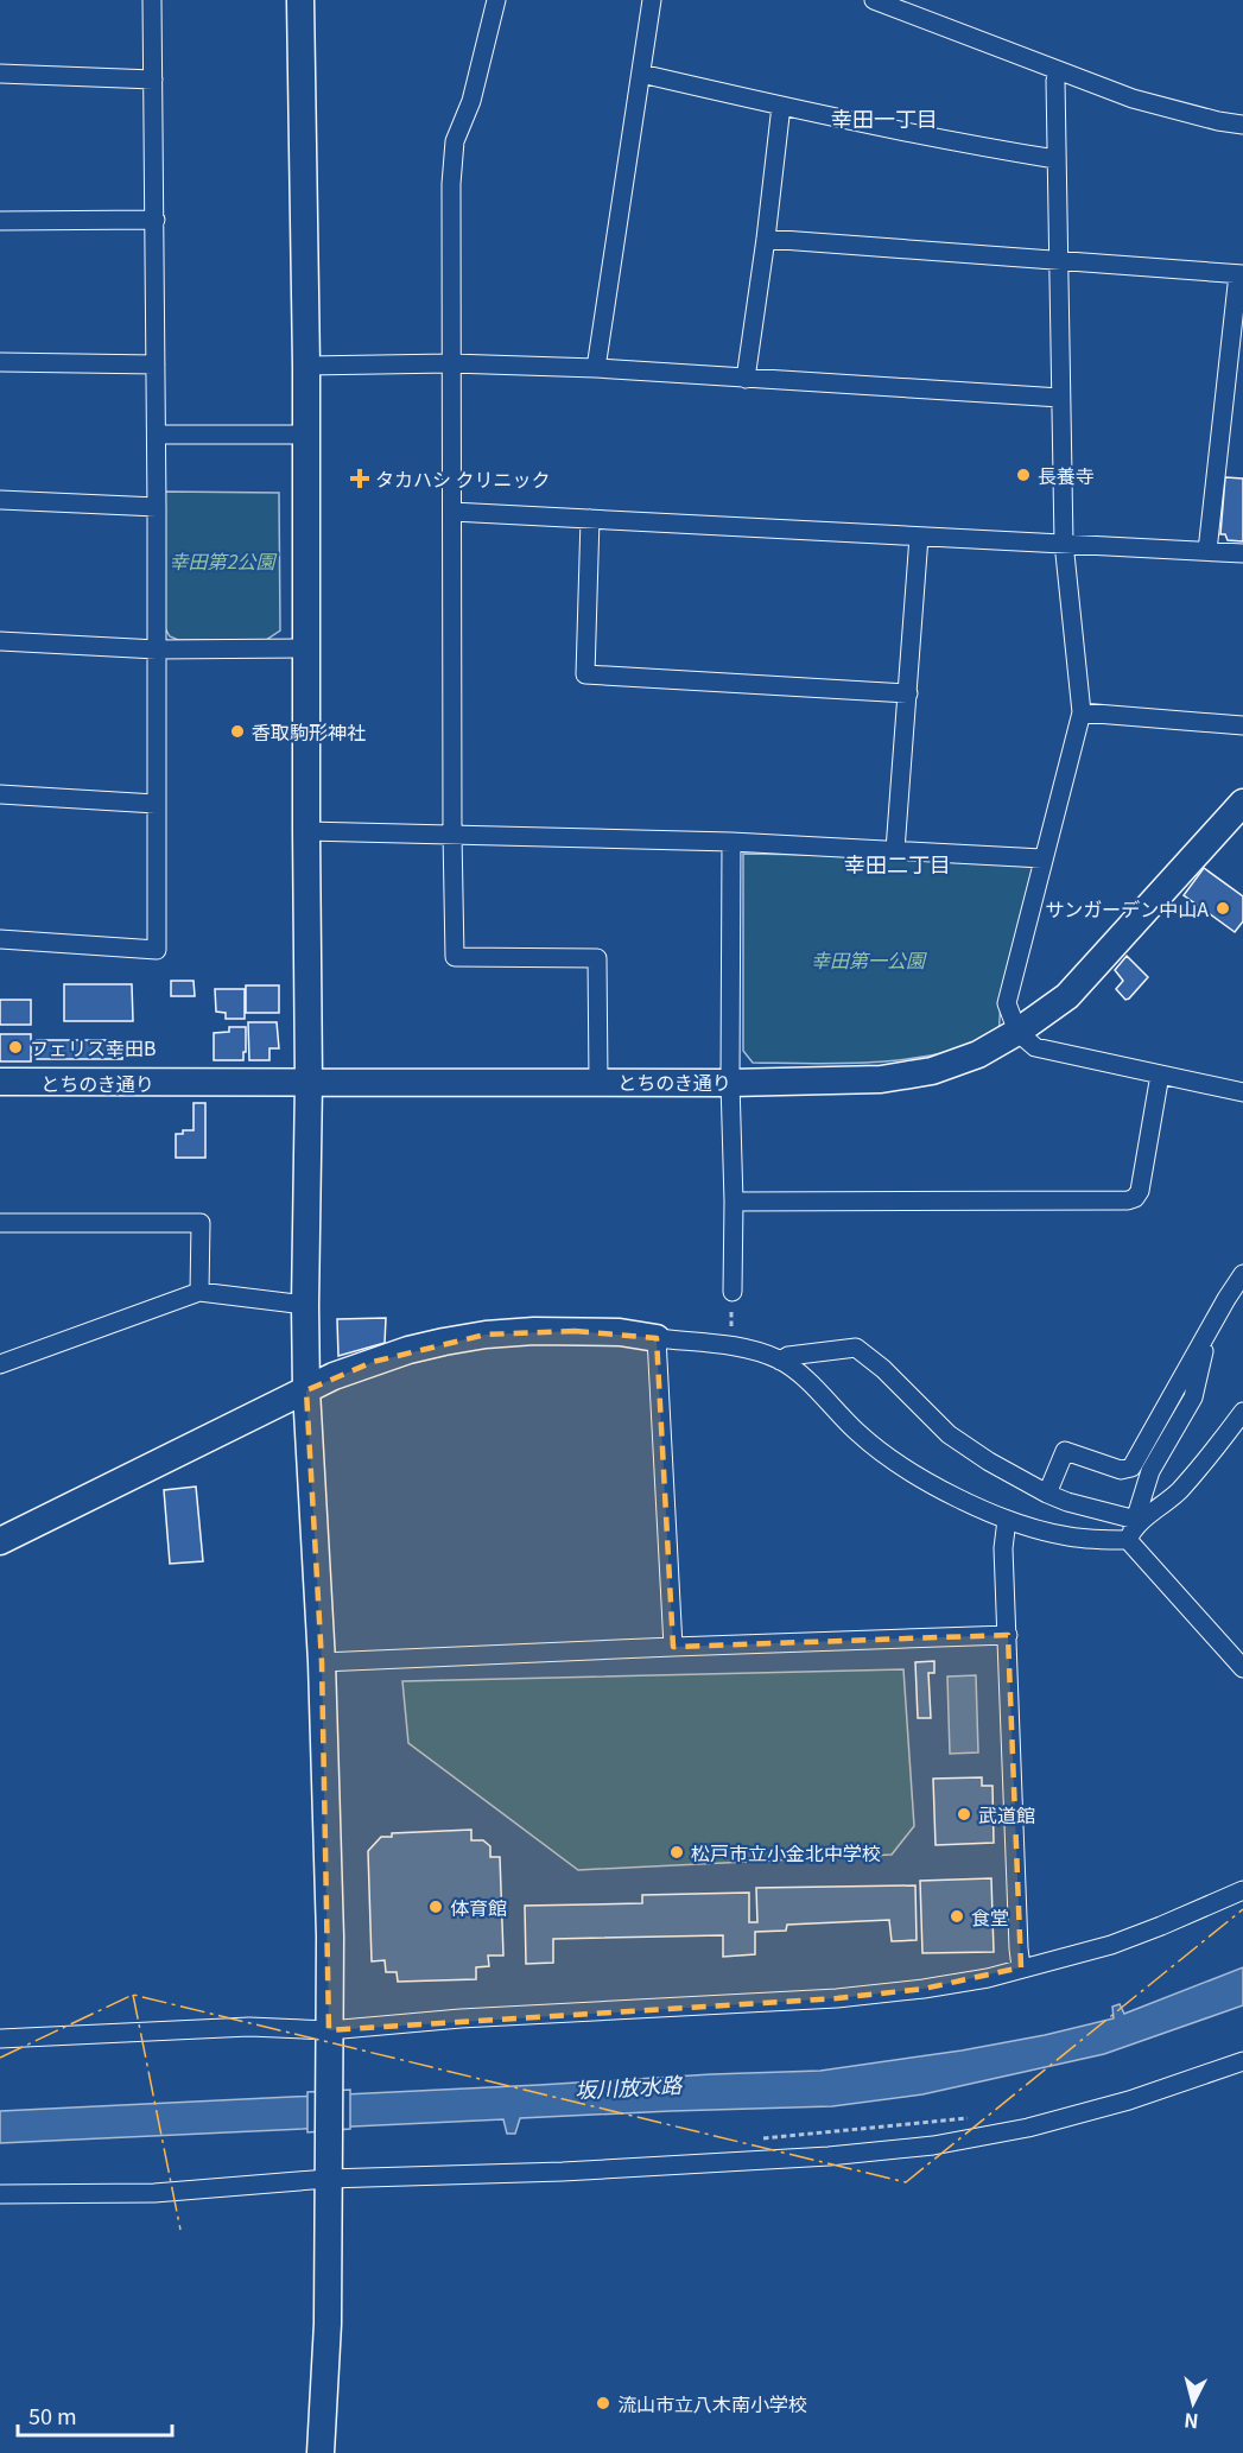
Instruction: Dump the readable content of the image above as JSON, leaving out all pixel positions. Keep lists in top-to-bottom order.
{
  "streets": {
    "street": ["とちのき通り"]
  },
  "districts": ["幸田一丁目", "幸田二丁目"],
  "water": ["坂川放水路"],
  "parks": ["幸田第2公園", "幸田第一公園"],
  "places": {
    "other": [
      "長養寺",
      "香取駒形神社",
      "サンガーデン中山A",
      "フェリス幸田B",
      "武道館",
      "松戸市立小金北中学校",
      "体育館",
      "食堂",
      "流山市立八木南小学校"
    ],
    "health": ["タカハシ クリニック"]
  },
  "scale_bar": "50 m",
  "north": "bottom"
}
